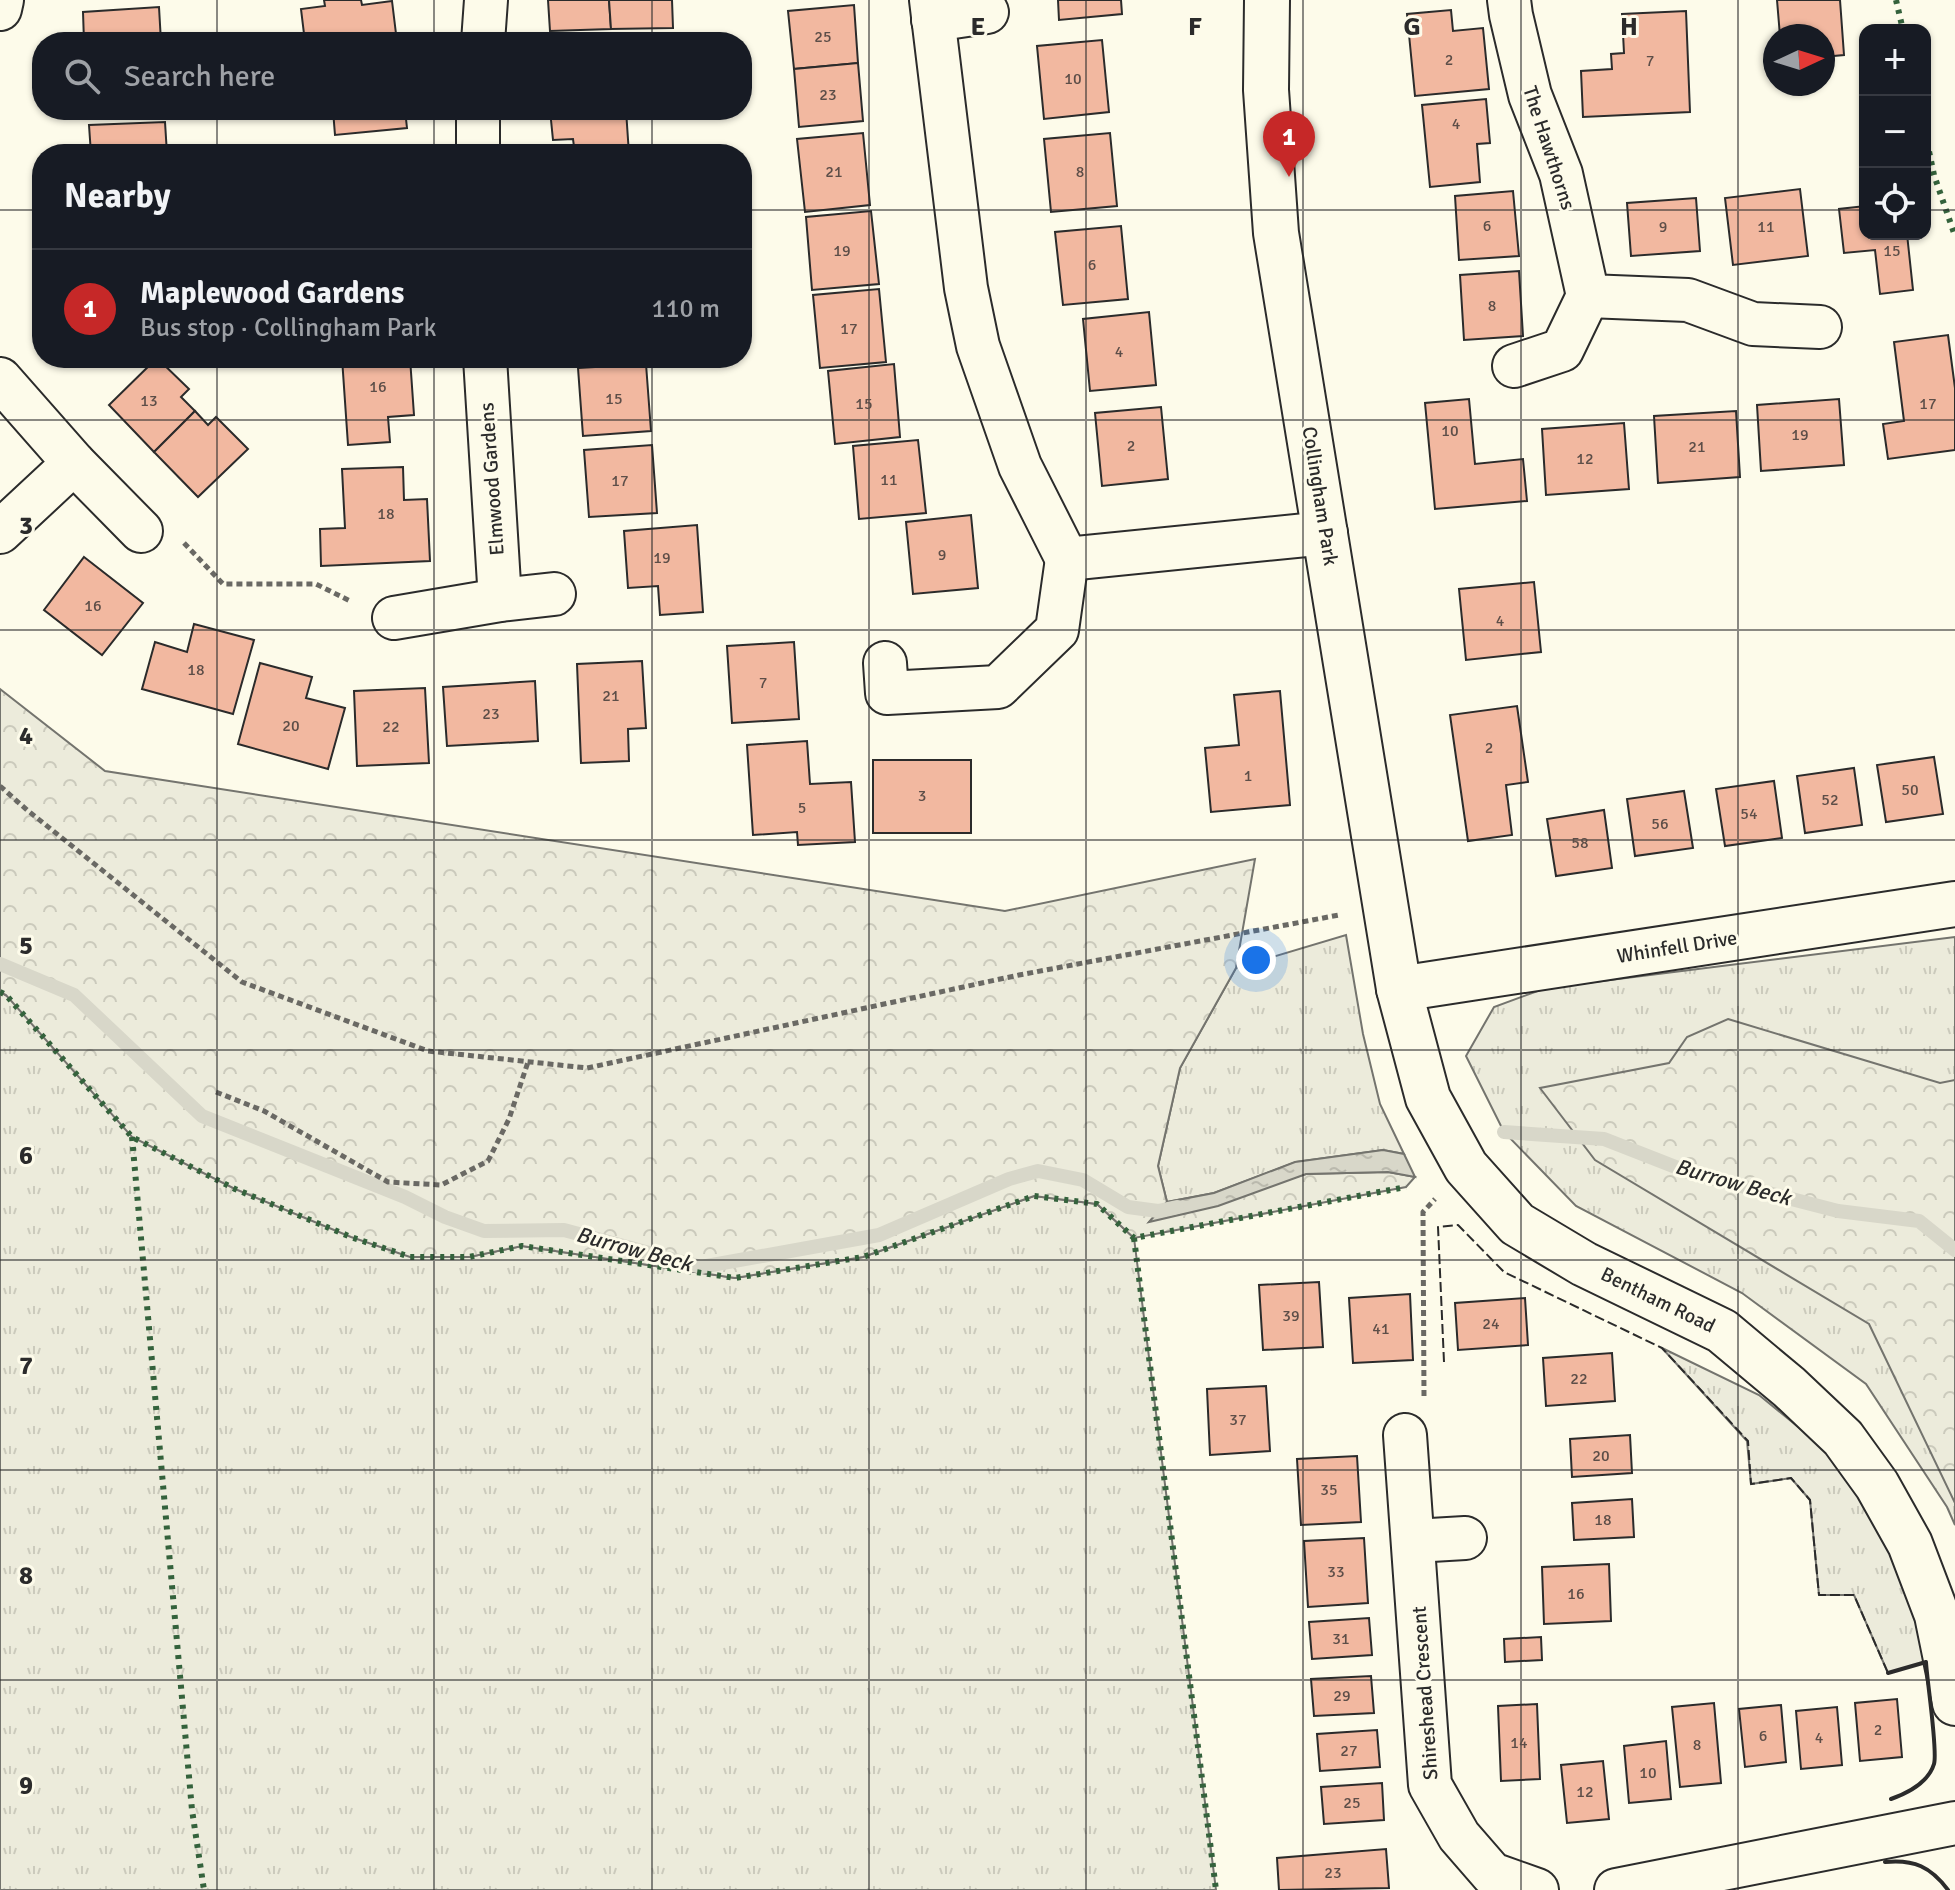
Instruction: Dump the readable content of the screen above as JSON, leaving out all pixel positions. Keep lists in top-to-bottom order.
{
  "streets": {
    "street": [
      "The Hawthorns",
      "Elmwood Gardens",
      "Collingham Park",
      "Whinfell Drive",
      "Bentham Road",
      "Shireshead Crescent"
    ]
  },
  "crossings": [
    ["Collingham Park", "Whinfell Drive"],
    ["Collingham Park", "Bentham Road"],
    ["Whinfell Drive", "Bentham Road"]
  ],
  "water": ["Burrow Beck"],
  "house_numbers": [
    "25",
    "2",
    "7",
    "10",
    "23",
    "4",
    "21",
    "8",
    "6",
    "9",
    "11",
    "19",
    "15",
    "6",
    "8",
    "17",
    "4",
    "16",
    "15",
    "13",
    "15",
    "17",
    "10",
    "19",
    "2",
    "21",
    "12",
    "11",
    "17",
    "18",
    "9",
    "19",
    "16",
    "4",
    "18",
    "7",
    "21",
    "23",
    "20",
    "22",
    "2",
    "1",
    "50",
    "3",
    "52",
    "5",
    "54",
    "56",
    "58",
    "39",
    "24",
    "41",
    "22",
    "37",
    "20",
    "35",
    "18",
    "33",
    "16",
    "31",
    "29",
    "2",
    "6",
    "4",
    "14",
    "8",
    "27",
    "10",
    "12",
    "25",
    "23"
  ],
  "north": "right",
  "page": {
    "map_buttons": ["+", "−"],
    "search": "Search here",
    "pins": "1",
    "heading": "Nearby",
    "list": [
      {
        "mark": "1",
        "name": "Maplewood Gardens",
        "note": "Bus stop · Collingham Park",
        "value": "110 m"
      }
    ]
  },
  "grid": {
    "columns": [
      "E",
      "F",
      "G",
      "H"
    ],
    "rows": [
      "3",
      "4",
      "5",
      "6",
      "7",
      "8",
      "9"
    ]
  }
}
